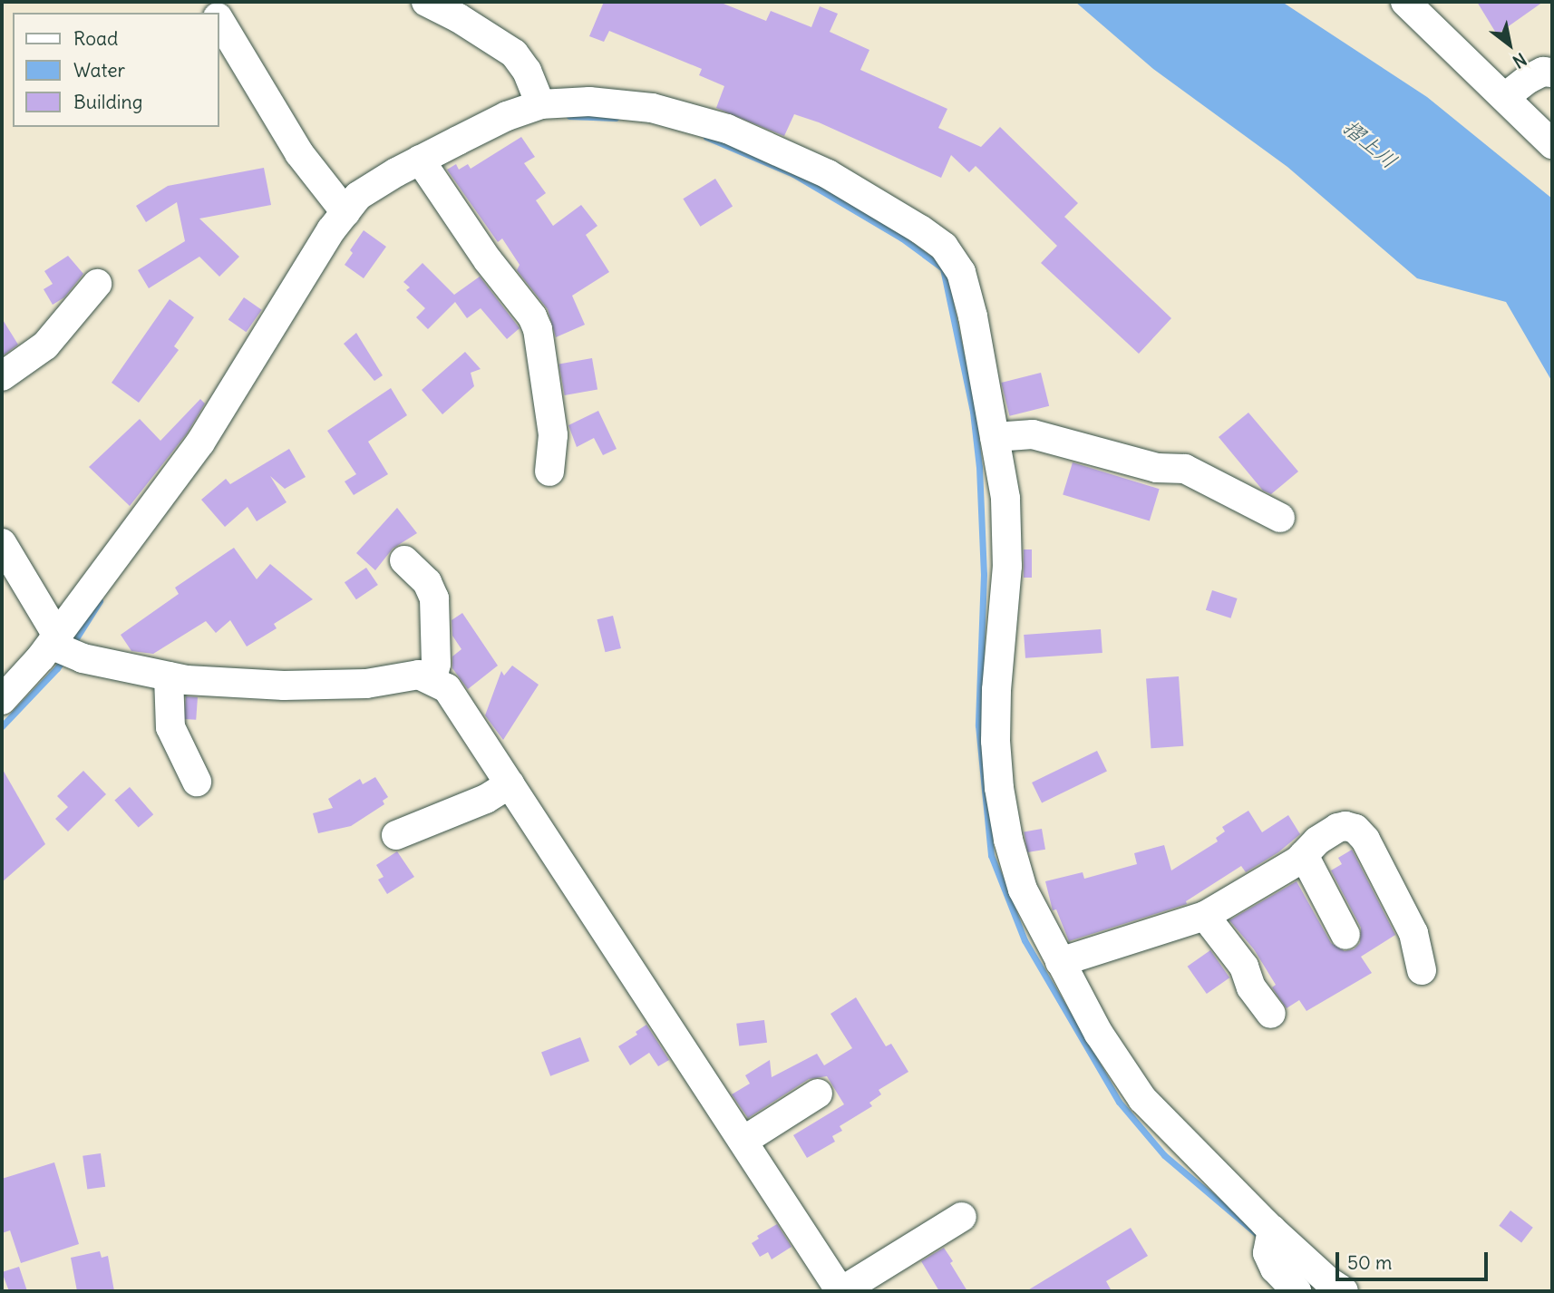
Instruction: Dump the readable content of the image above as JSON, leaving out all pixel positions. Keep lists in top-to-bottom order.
{
  "water": ["摺上川"],
  "legend": ["Road", "Water", "Building"],
  "scale_bar": "50 m",
  "north": "bottom right"
}
